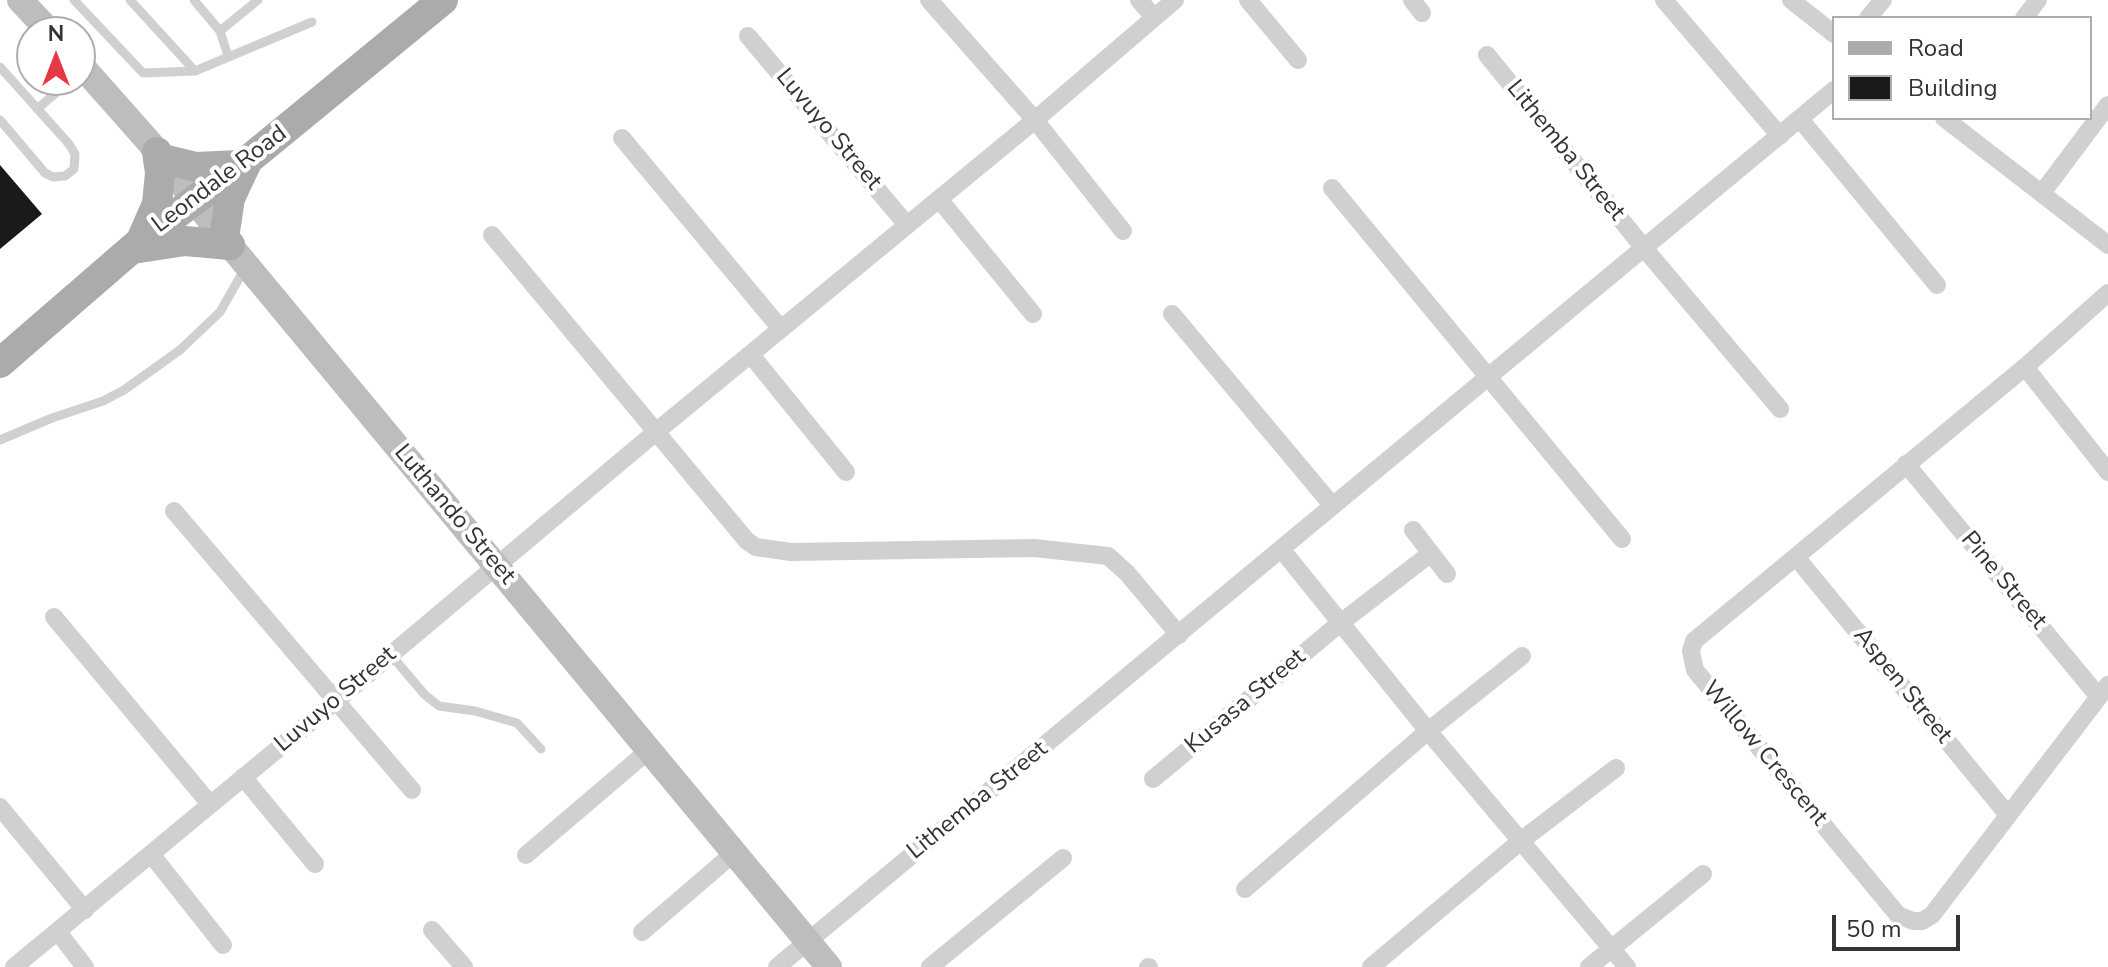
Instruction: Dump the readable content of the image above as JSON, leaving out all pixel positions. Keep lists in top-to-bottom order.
{
  "streets": {
    "main road": ["Leondale Road"],
    "street": [
      "Luvuyo Street",
      "Lithemba Street",
      "Luthando Street",
      "Pine Street",
      "Aspen Street",
      "Kusasa Street",
      "Willow Crescent"
    ]
  },
  "crossings": [
    ["Luvuyo Street", "Luthando Street"],
    ["Lithemba Street", "Luthando Street"],
    ["Leondale Road", "Luthando Street"],
    ["Pine Street", "Willow Crescent"],
    ["Aspen Street", "Willow Crescent"]
  ],
  "legend": ["Road", "Building"],
  "scale_bar": "50 m",
  "north": "top"
}
